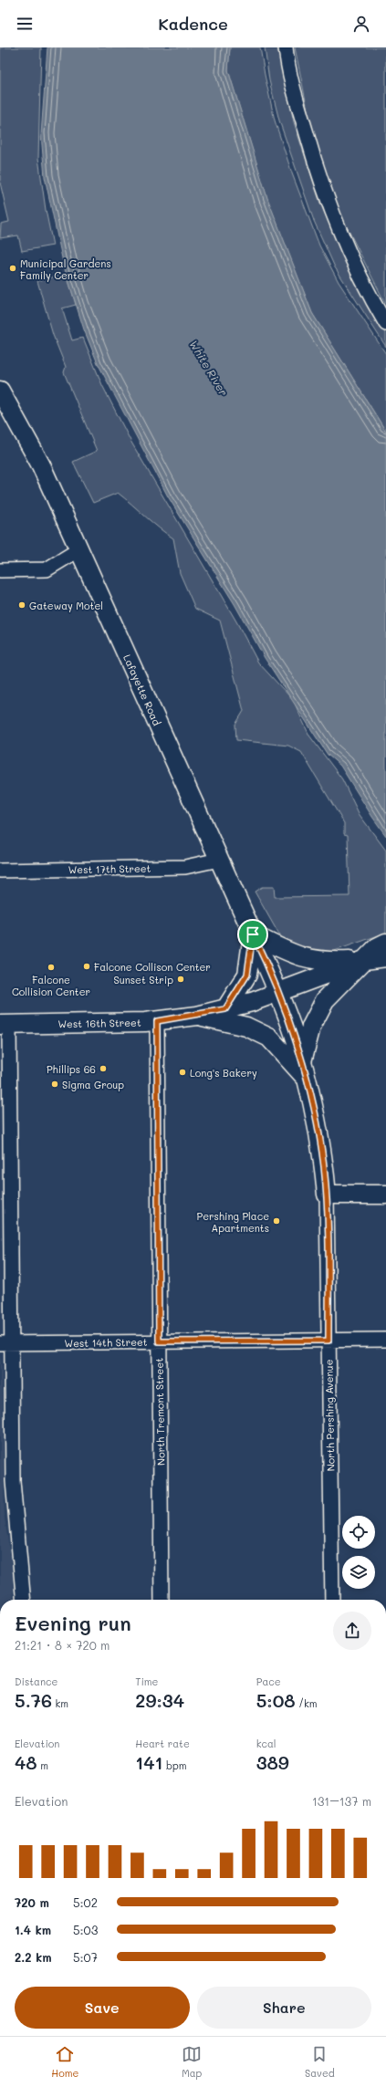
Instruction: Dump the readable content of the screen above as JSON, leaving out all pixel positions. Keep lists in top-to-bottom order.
{
  "streets": {
    "main road": ["Lafayette Road", "West 16th Street", "North Pershing Avenue"],
    "street": ["West 17th Street", "West 14th Street", "North Tremont Street"]
  },
  "crossings": [
    ["Lafayette Road", "West 17th Street"],
    ["Lafayette Road", "West 16th Street"],
    ["Lafayette Road", "North Pershing Avenue"],
    ["West 16th Street", "North Tremont Street"],
    ["West 16th Street", "North Pershing Avenue"],
    ["West 14th Street", "North Tremont Street"],
    ["West 14th Street", "North Pershing Avenue"]
  ],
  "water": ["White River"],
  "places": [
    "Municipal Gardens Family Center",
    "Gateway Motel",
    "Falcone Collison Center",
    "Falcone Collision Center",
    "Sunset Strip",
    "Phillips 66",
    "Long's Bakery",
    "Sigma Group",
    "Pershing Place Apartments"
  ],
  "page": {
    "header": "Kadence",
    "heading": ["Evening run", "21:21 · 8 × 720 m"],
    "stats": [
      ["Distance", "5.76 km"],
      ["Time", "29:34"],
      ["Pace", "5:08 /km"],
      ["Elevation", "48 m"],
      ["Heart rate", "141 bpm"],
      ["kcal", "389"]
    ],
    "chart": ["Elevation", "131–137 m"],
    "list": [
      {
        "name": "720 m",
        "note": "5:02"
      },
      {
        "name": "1.4 km",
        "note": "5:03"
      },
      {
        "name": "2.2 km",
        "note": "5:07"
      }
    ],
    "buttons": ["Save", "Share"],
    "tabs": ["Home", "Map", "Saved"]
  }
}
